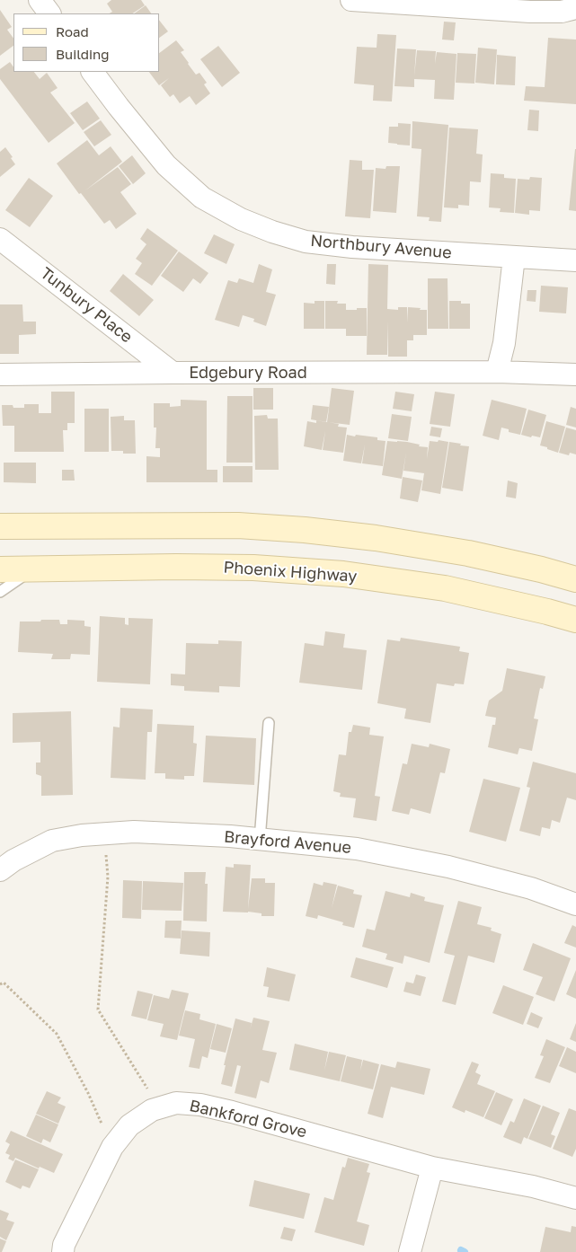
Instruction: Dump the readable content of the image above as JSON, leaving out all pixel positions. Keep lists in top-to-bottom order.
{
  "streets": {
    "main road": ["Phoenix Highway"],
    "street": [
      "Northbury Avenue",
      "Tunbury Place",
      "Edgebury Road",
      "Brayford Avenue",
      "Bankford Grove"
    ]
  },
  "crossings": [
    ["Tunbury Place", "Edgebury Road"]
  ],
  "legend": ["Road", "Building"]
}
